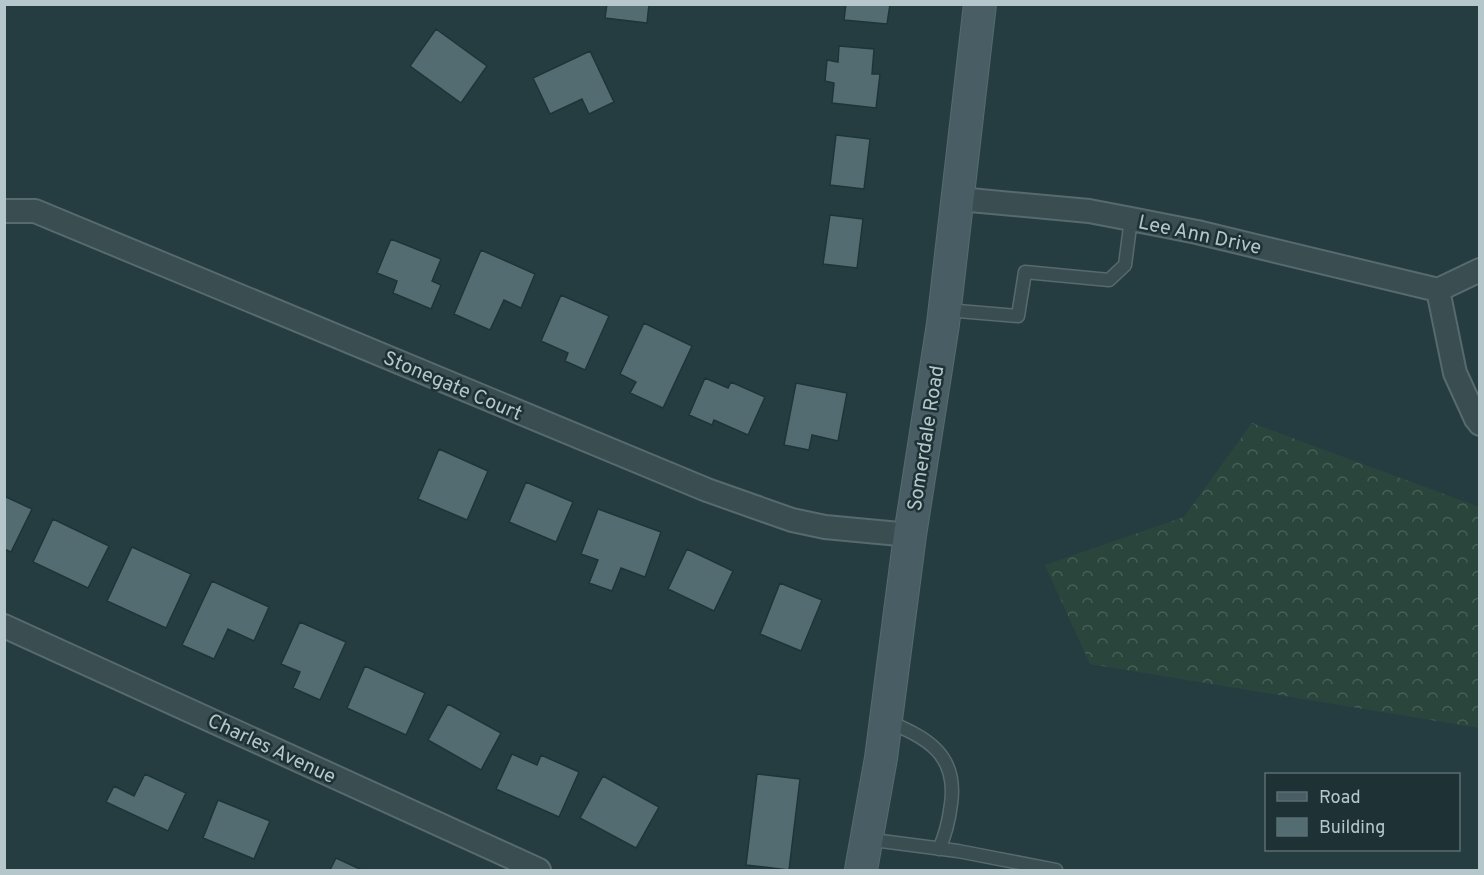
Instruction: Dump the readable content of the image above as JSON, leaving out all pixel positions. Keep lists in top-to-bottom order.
{
  "streets": {
    "main road": ["Somerdale Road"],
    "street": ["Lee Ann Drive", "Stonegate Court", "Charles Avenue"]
  },
  "crossings": [
    ["Lee Ann Drive", "Somerdale Road"],
    ["Stonegate Court", "Somerdale Road"]
  ],
  "legend": ["Road", "Building"]
}
